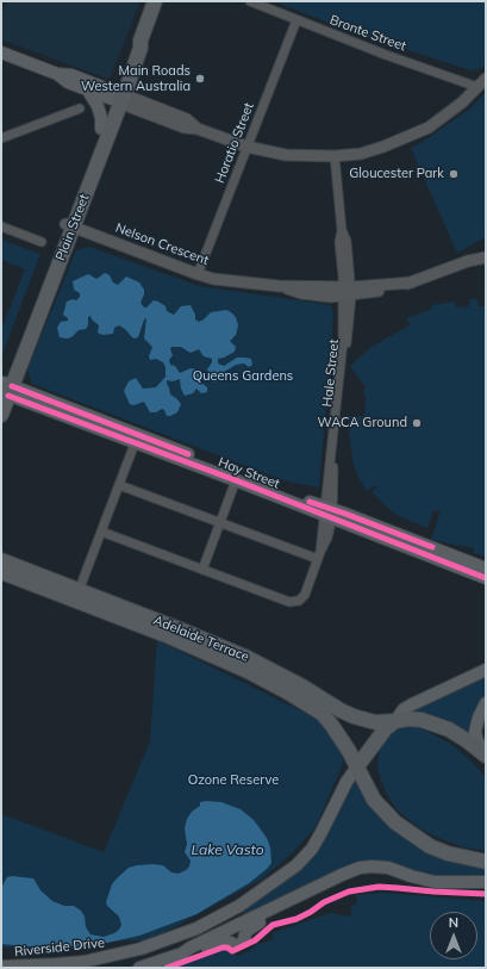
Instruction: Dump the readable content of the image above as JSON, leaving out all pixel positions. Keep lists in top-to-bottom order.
{
  "streets": {
    "highway": ["Plain Street", "Adelaide Terrace"],
    "main road": ["Hay Street", "Riverside Drive"],
    "street": [
      "Bronte Street",
      "Horatio Street",
      "Nelson Crescent",
      "Hale Street"
    ]
  },
  "crossings": [
    ["Bronte Street", "Horatio Street"],
    ["Horatio Street", "Nelson Crescent"],
    ["Plain Street", "Nelson Crescent"],
    ["Plain Street", "Hay Street"],
    ["Nelson Crescent", "Hale Street"],
    ["Hale Street", "Hay Street"],
    ["Adelaide Terrace", "Riverside Drive"]
  ],
  "water": ["Lake Vasto"],
  "parks": ["Queens Gardens", "Ozone Reserve"],
  "places": ["Main Roads Western Australia", "Gloucester Park", "WACA Ground"],
  "north": "top"
}
